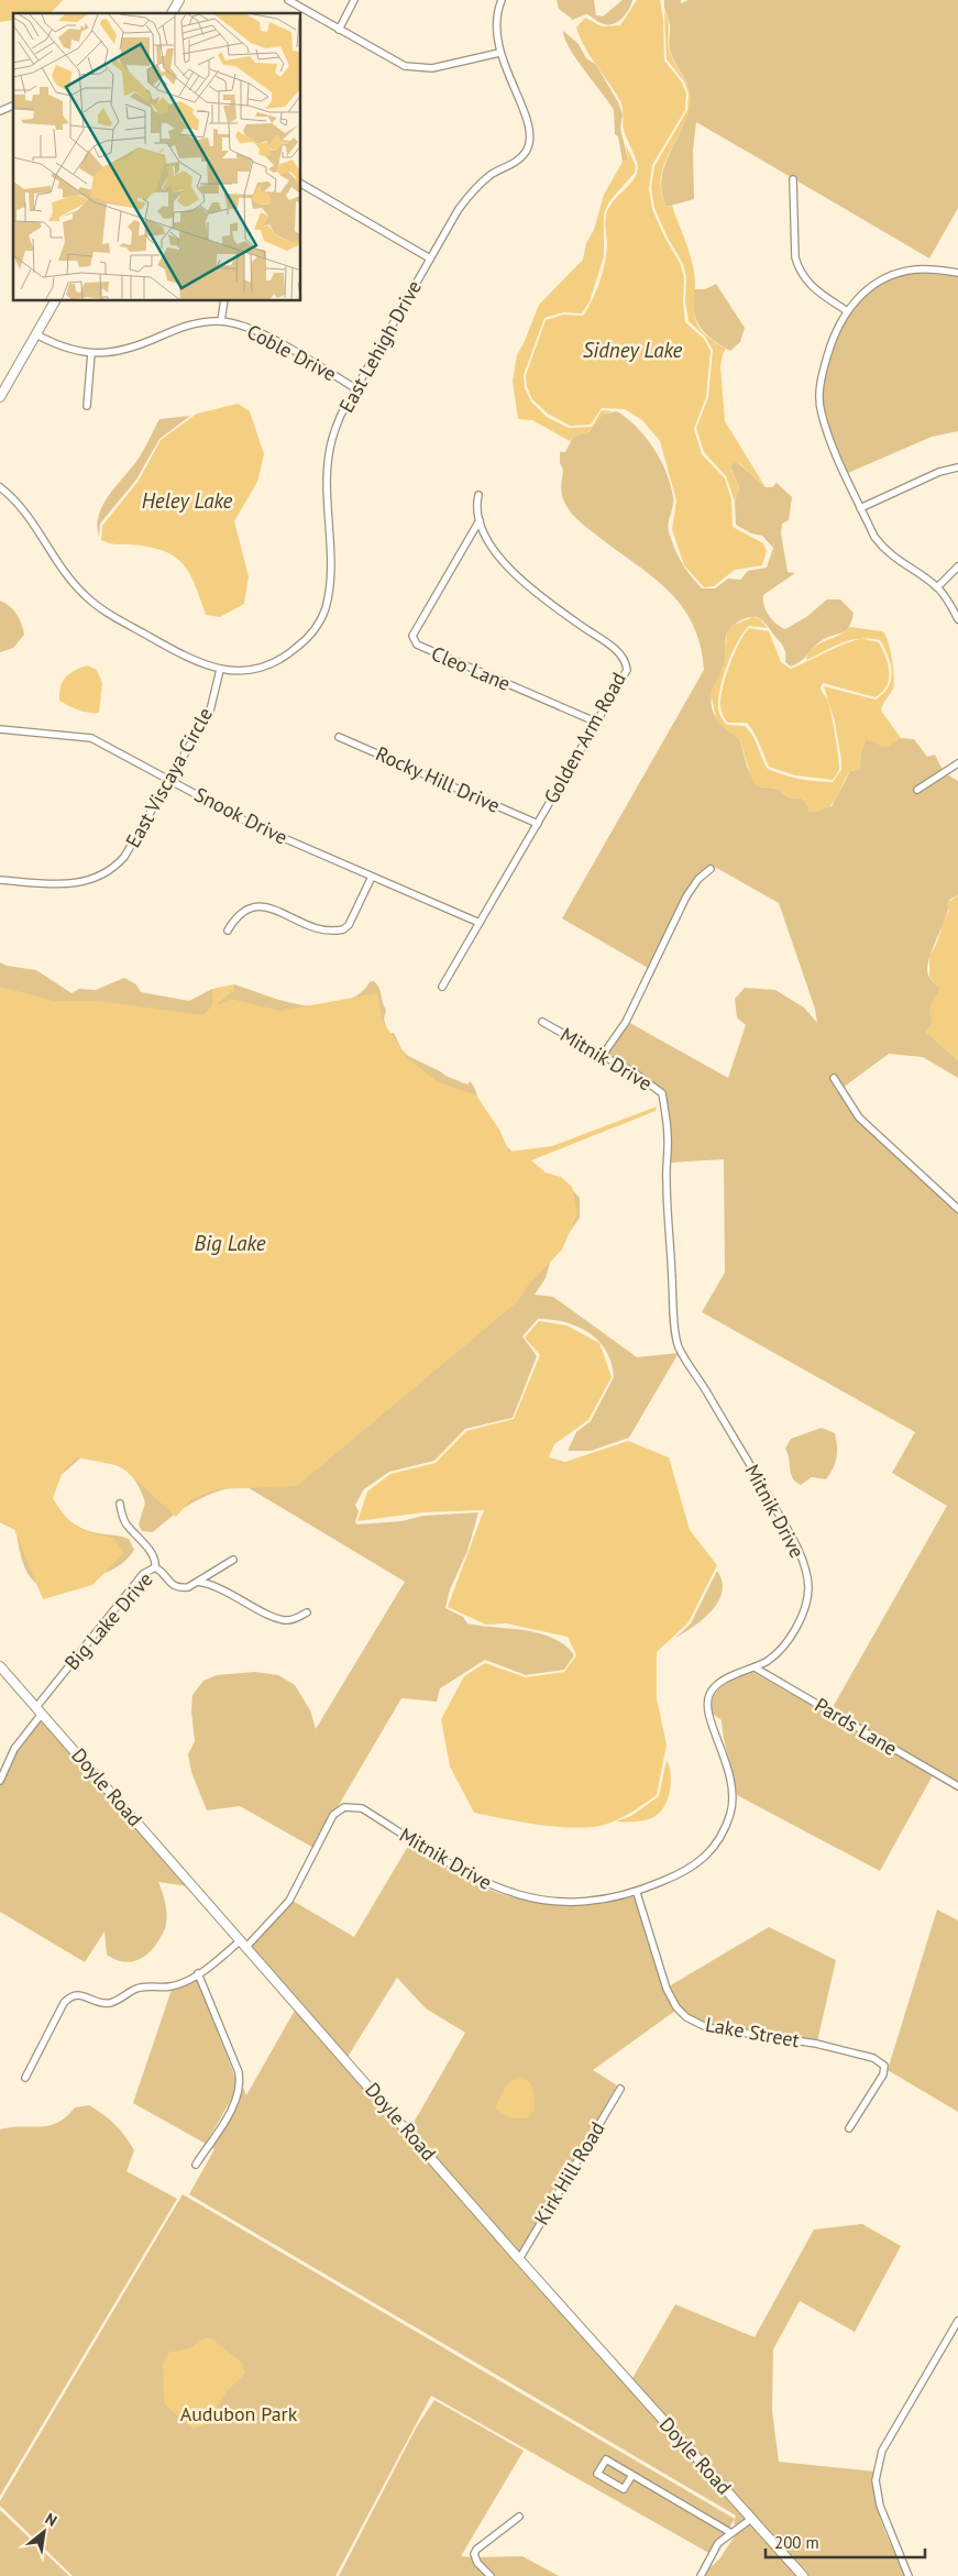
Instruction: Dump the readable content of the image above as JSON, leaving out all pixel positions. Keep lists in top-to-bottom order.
{
  "streets": {
    "main road": ["Doyle Road"],
    "street": [
      "East Lehigh Drive",
      "Coble Drive",
      "Cleo Lane",
      "Golden Arm Road",
      "East Viscaya Circle",
      "Rocky Hill Drive",
      "Snook Drive",
      "Mitnik Drive",
      "Big Lake Drive",
      "Pards Lane",
      "Lake Street",
      "Kirk Hill Road"
    ]
  },
  "crossings": [
    ["East Lehigh Drive", "Coble Drive"],
    ["East Lehigh Drive", "East Viscaya Circle"],
    ["Cleo Lane", "Golden Arm Road"],
    ["Golden Arm Road", "Rocky Hill Drive"],
    ["Golden Arm Road", "Snook Drive"],
    ["East Viscaya Circle", "Snook Drive"],
    ["Mitnik Drive", "Pards Lane"],
    ["Mitnik Drive", "Doyle Road"],
    ["Mitnik Drive", "Lake Street"],
    ["Big Lake Drive", "Doyle Road"],
    ["Doyle Road", "Kirk Hill Road"]
  ],
  "water": ["Sidney Lake", "Heley Lake", "Big Lake"],
  "parks": ["Audubon Park"],
  "scale_bar": "200 m",
  "north": "top right"
}
